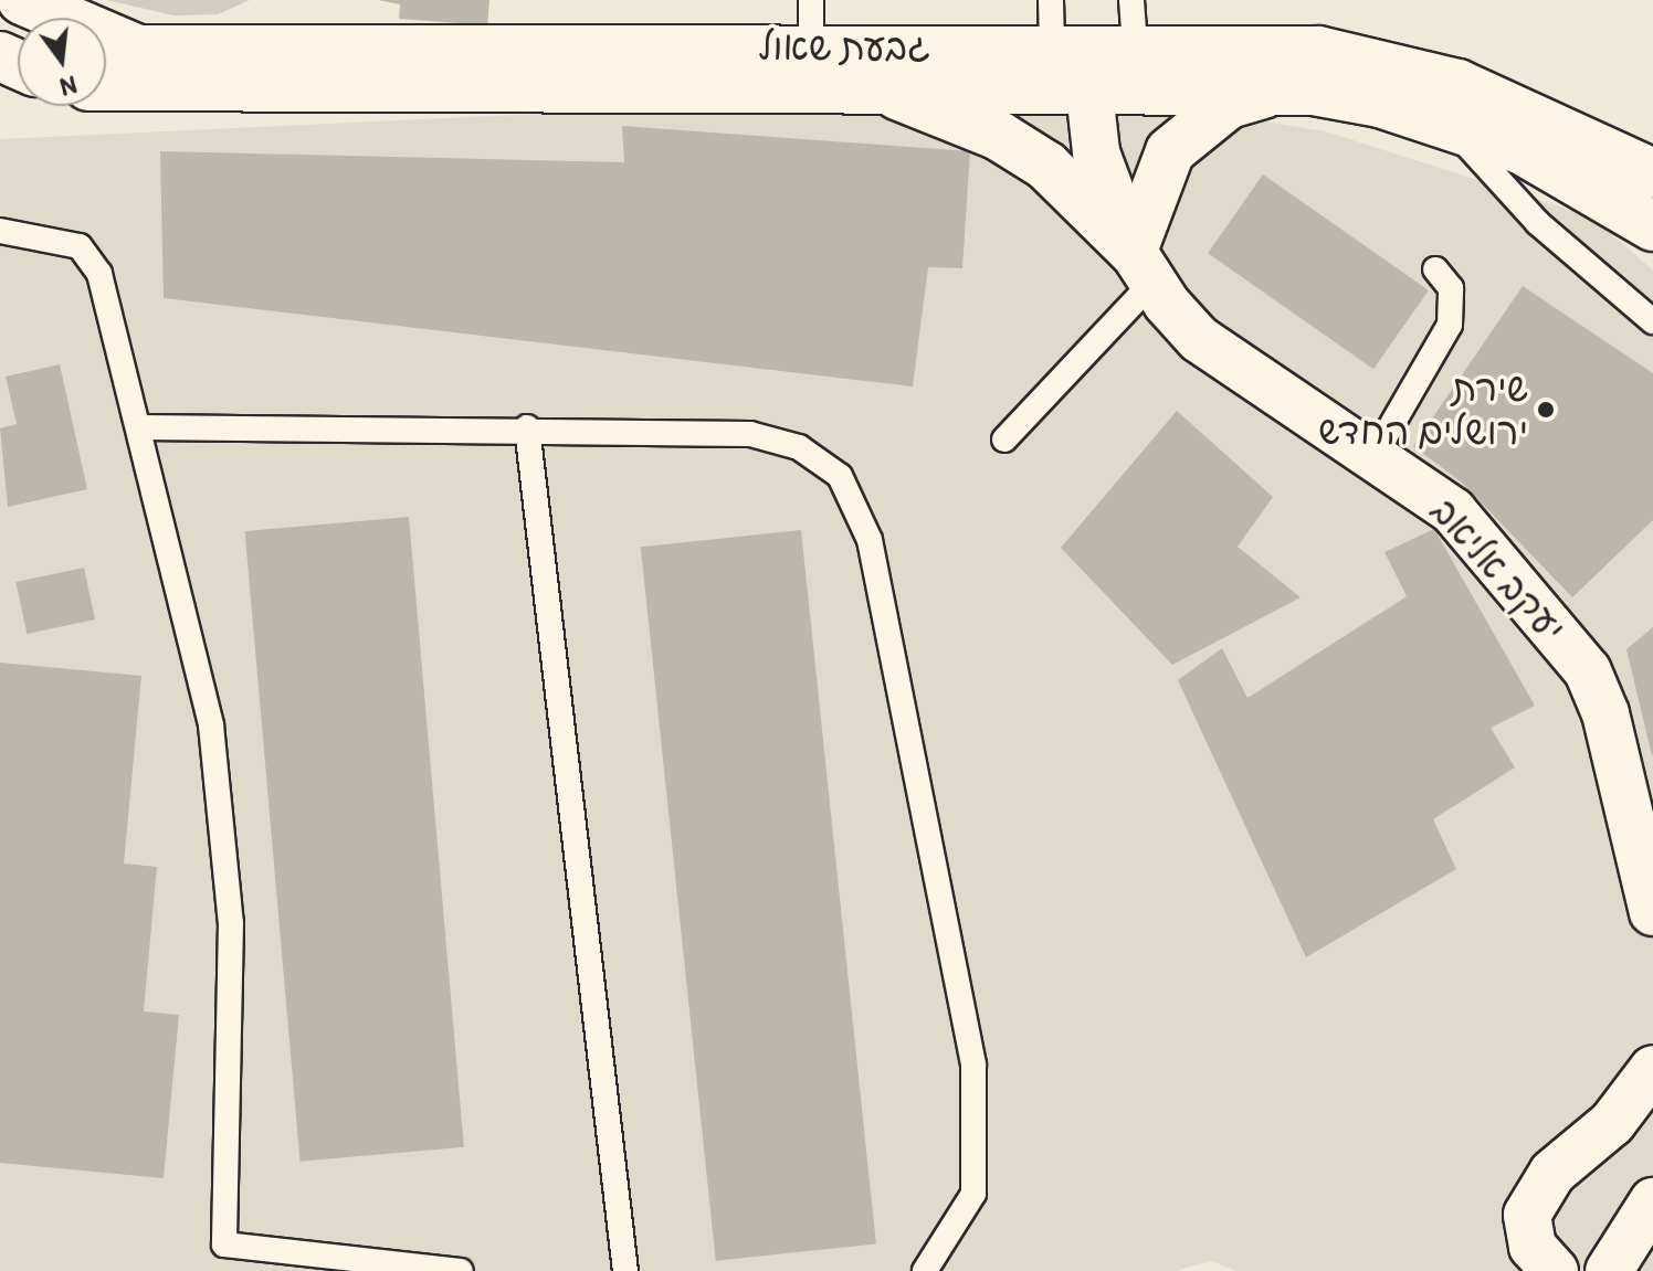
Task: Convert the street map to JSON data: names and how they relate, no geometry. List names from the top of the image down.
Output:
{
  "streets": {
    "street": ["גבעת שאול", "יעקב אליאב"]
  },
  "crossings": [
    ["גבעת שאול", "יעקב אליאב"]
  ],
  "places": ["שירת ירושלים החדש"],
  "north": "bottom"
}
